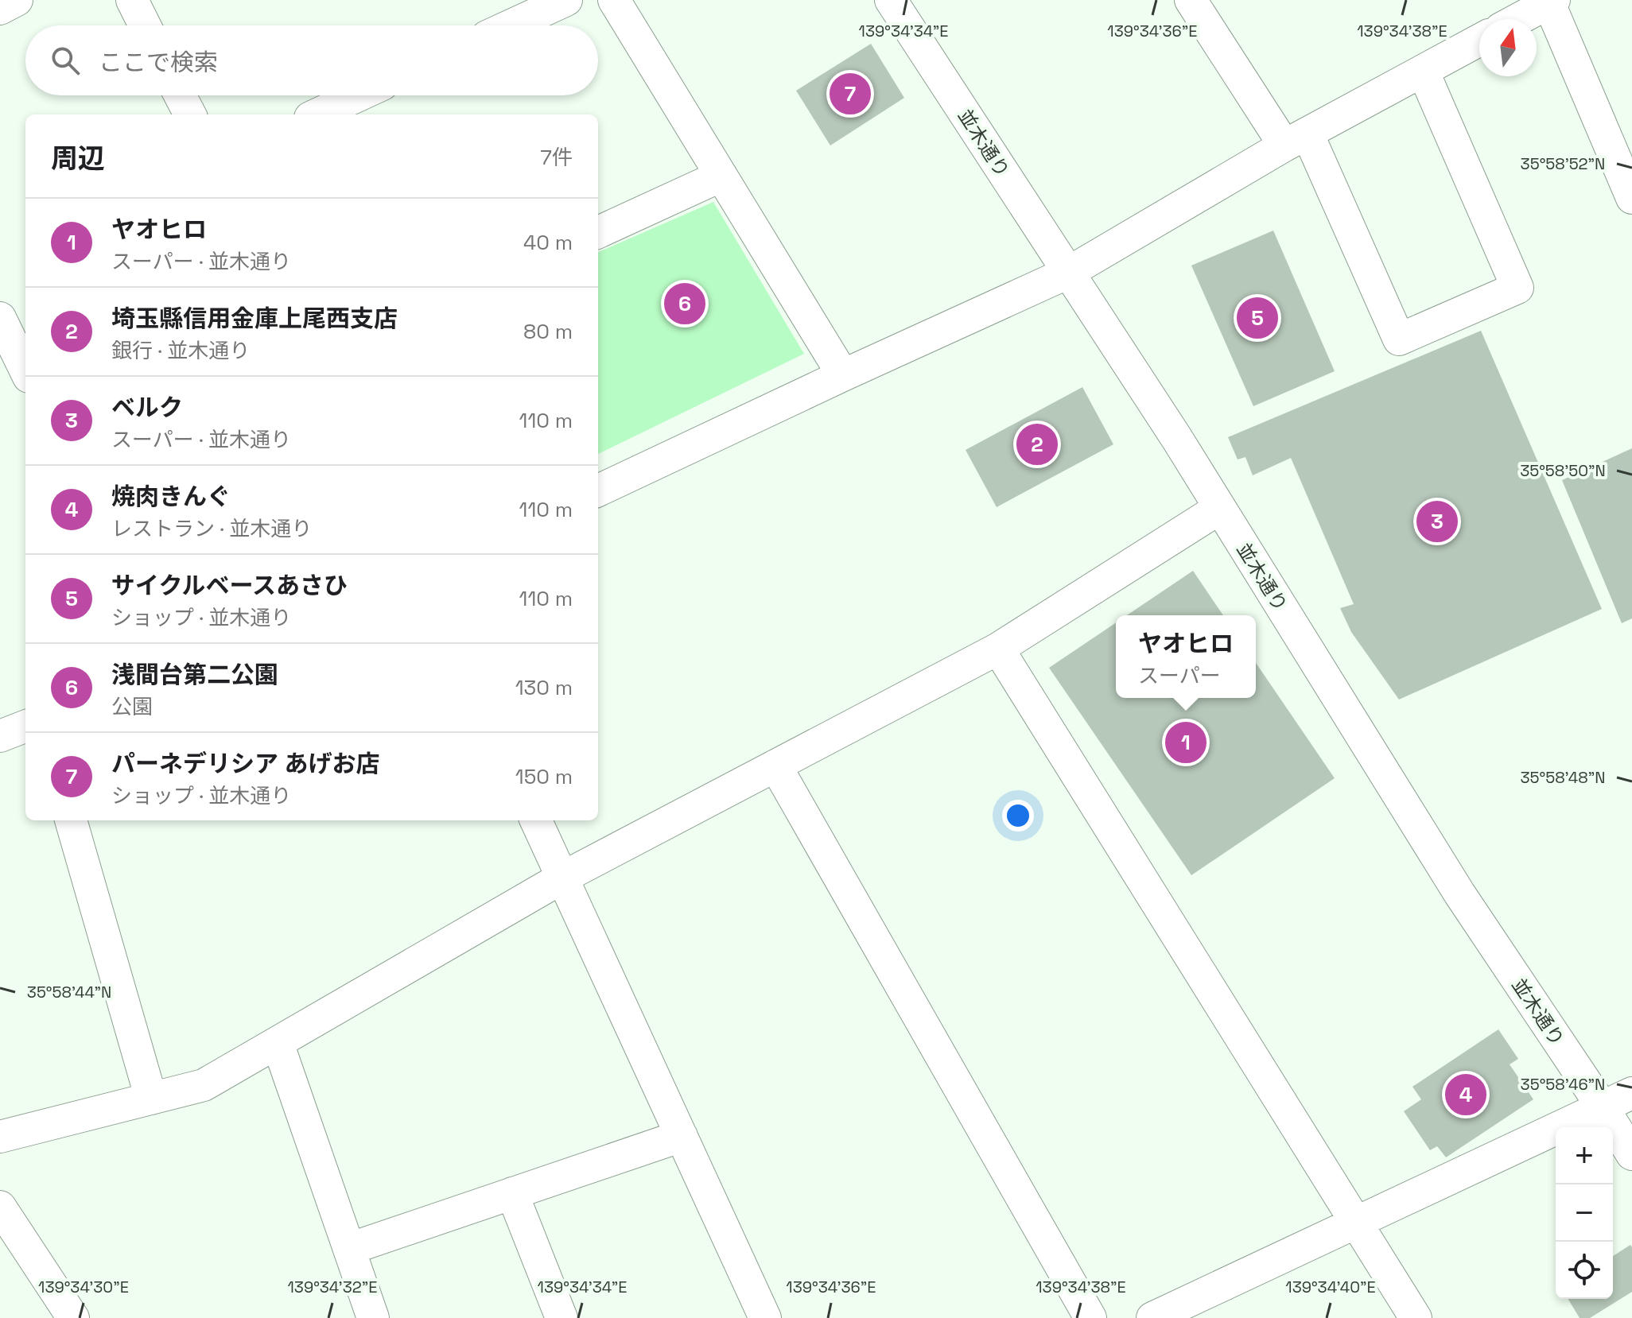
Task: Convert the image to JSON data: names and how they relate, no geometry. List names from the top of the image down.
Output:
{
  "streets": {
    "street": ["並木通り"]
  },
  "north": "top",
  "page": {
    "search": "ここで検索",
    "pins": [
      "7",
      "6",
      "5",
      "2",
      "3",
      "1",
      "4"
    ],
    "heading": ["周辺", "7件"],
    "list": [
      {
        "mark": "1",
        "name": "ヤオヒロ",
        "note": "スーパー · 並木通り",
        "value": "40 m"
      },
      {
        "mark": "2",
        "name": "埼玉縣信用金庫上尾西支店",
        "note": "銀行 · 並木通り",
        "value": "80 m"
      },
      {
        "mark": "3",
        "name": "ベルク",
        "note": "スーパー · 並木通り",
        "value": "110 m"
      },
      {
        "mark": "4",
        "name": "焼肉きんぐ",
        "note": "レストラン · 並木通り",
        "value": "110 m"
      },
      {
        "mark": "5",
        "name": "サイクルベースあさひ",
        "note": "ショップ · 並木通り",
        "value": "110 m"
      },
      {
        "mark": "6",
        "name": "浅間台第二公園",
        "note": "公園",
        "value": "130 m"
      },
      {
        "mark": "7",
        "name": "パーネデリシア あげお店",
        "note": "ショップ · 並木通り",
        "value": "150 m"
      }
    ],
    "popup": ["ヤオヒロ", "スーパー"],
    "map_buttons": ["+", "−"]
  },
  "coordinates": [
    "139°34'34\"E",
    "139°34'36\"E",
    "139°34'38\"E",
    "35°58'52\"N",
    "35°58'50\"N",
    "35°58'48\"N",
    "35°58'44\"N",
    "35°58'46\"N",
    "139°34'30\"E",
    "139°34'32\"E",
    "139°34'40\"E"
  ]
}
